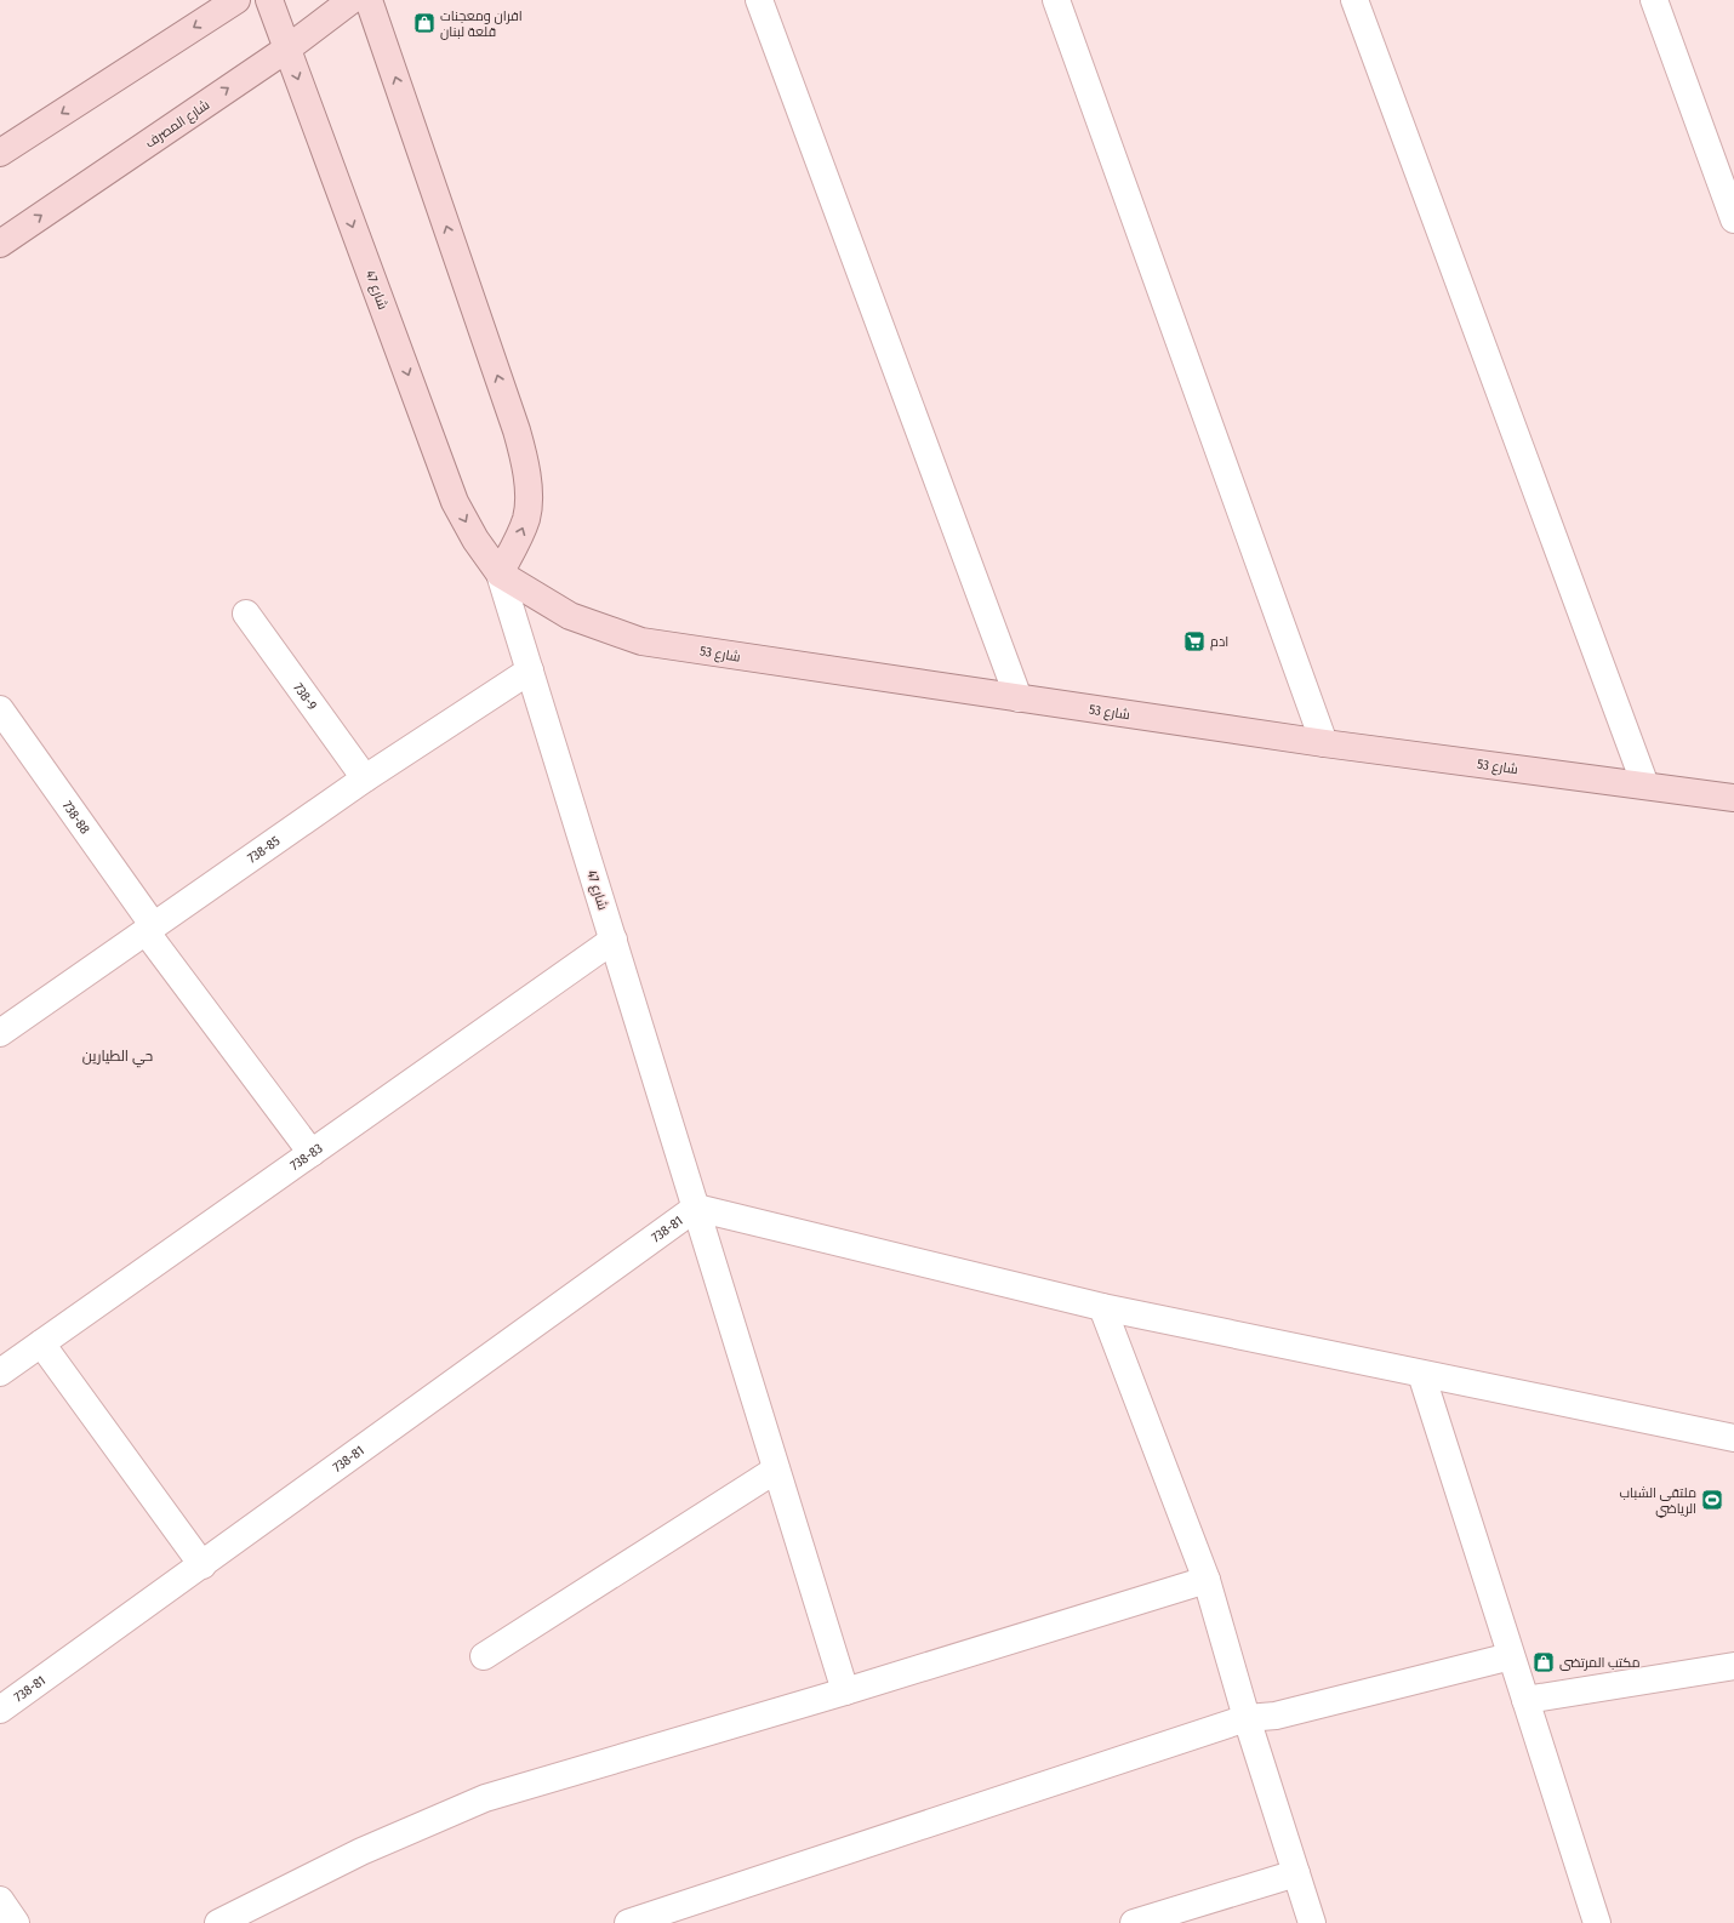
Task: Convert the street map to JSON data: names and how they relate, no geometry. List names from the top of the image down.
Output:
{
  "streets": {
    "main road": ["شارع المصرف", "شارع 47", "شارع 53"],
    "street": [
      "738-9",
      "738-88",
      "738-85",
      "738-83",
      "738-81"
    ]
  },
  "crossings": [
    ["شارع المصرف", "شارع 47"],
    ["شارع 47", "شارع 53"],
    ["شارع 47", "738-85"],
    ["شارع 47", "738-83"],
    ["شارع 47", "738-81"],
    ["738-9", "738-85"],
    ["738-88", "738-85"],
    ["738-88", "738-83"]
  ],
  "districts": ["حي الطيارين"],
  "places": {
    "shop": ["افران ومعجنات قلعة لبنان", "مكتب المرتضى"],
    "supermarket": ["ادم"],
    "sports": ["ملتقى الشباب الرياضي"]
  }
}
